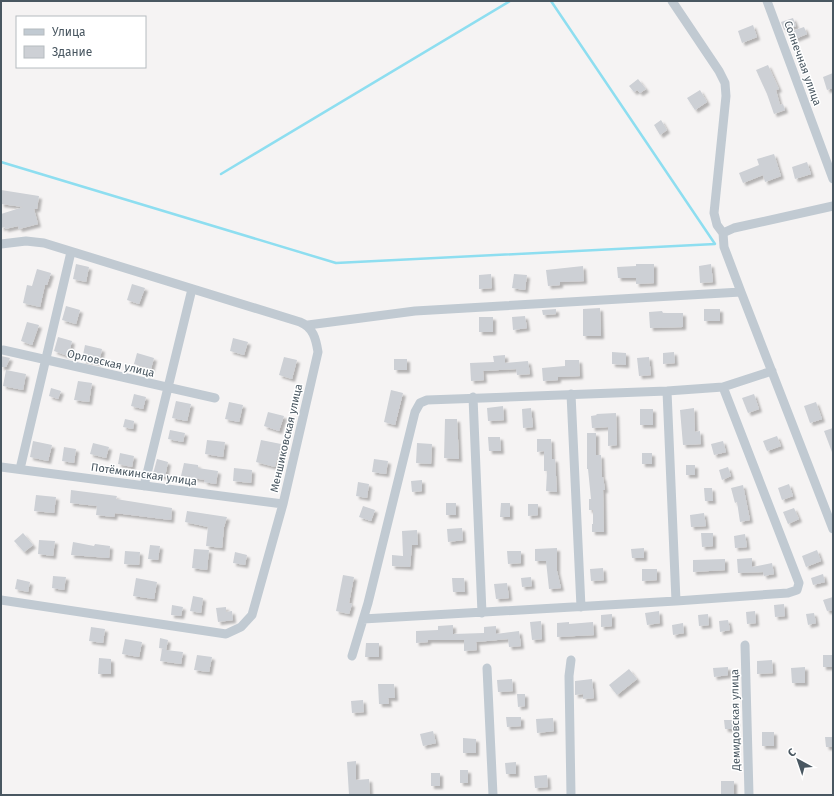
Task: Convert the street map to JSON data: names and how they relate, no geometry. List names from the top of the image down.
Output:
{
  "streets": {
    "street": [
      "Солнечная улица",
      "Орловская улица",
      "Меншиковская улица",
      "Потёмкинская улица",
      "Демидовская улица"
    ]
  },
  "crossings": [
    ["Меншиковская улица", "Потёмкинская улица"]
  ],
  "legend": ["Улица", "Здание"],
  "north": "top left"
}
